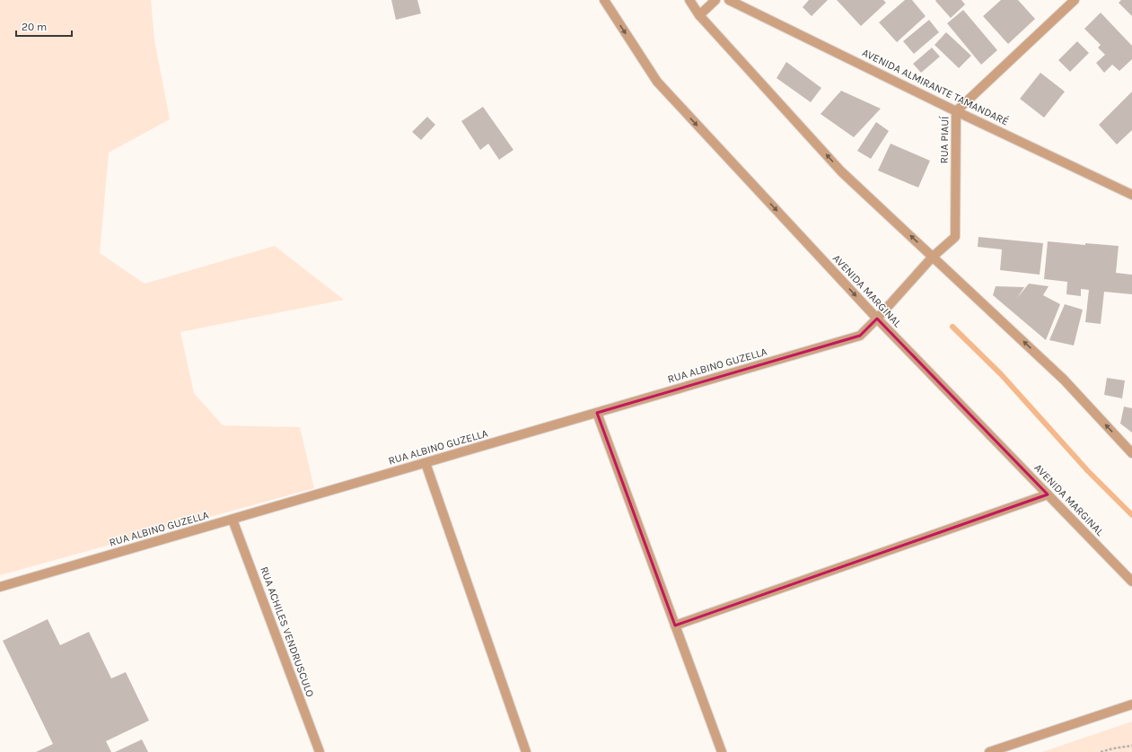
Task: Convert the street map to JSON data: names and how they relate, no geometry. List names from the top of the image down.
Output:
{
  "streets": {
    "street": [
      "AVENIDA ALMIRANTE TAMANDARÉ",
      "RUA PIAUÍ",
      "AVENIDA MARGINAL",
      "RUA ALBINO GUZELLA",
      "RUA ACHILES VENDRUSCULO"
    ]
  },
  "crossings": [
    ["AVENIDA ALMIRANTE TAMANDARÉ", "RUA PIAUÍ"],
    ["RUA PIAUÍ", "AVENIDA MARGINAL"],
    ["RUA PIAUÍ", "RUA ALBINO GUZELLA"],
    ["AVENIDA MARGINAL", "RUA ALBINO GUZELLA"],
    ["RUA ALBINO GUZELLA", "RUA ACHILES VENDRUSCULO"]
  ],
  "scale_bar": "20 m"
}
